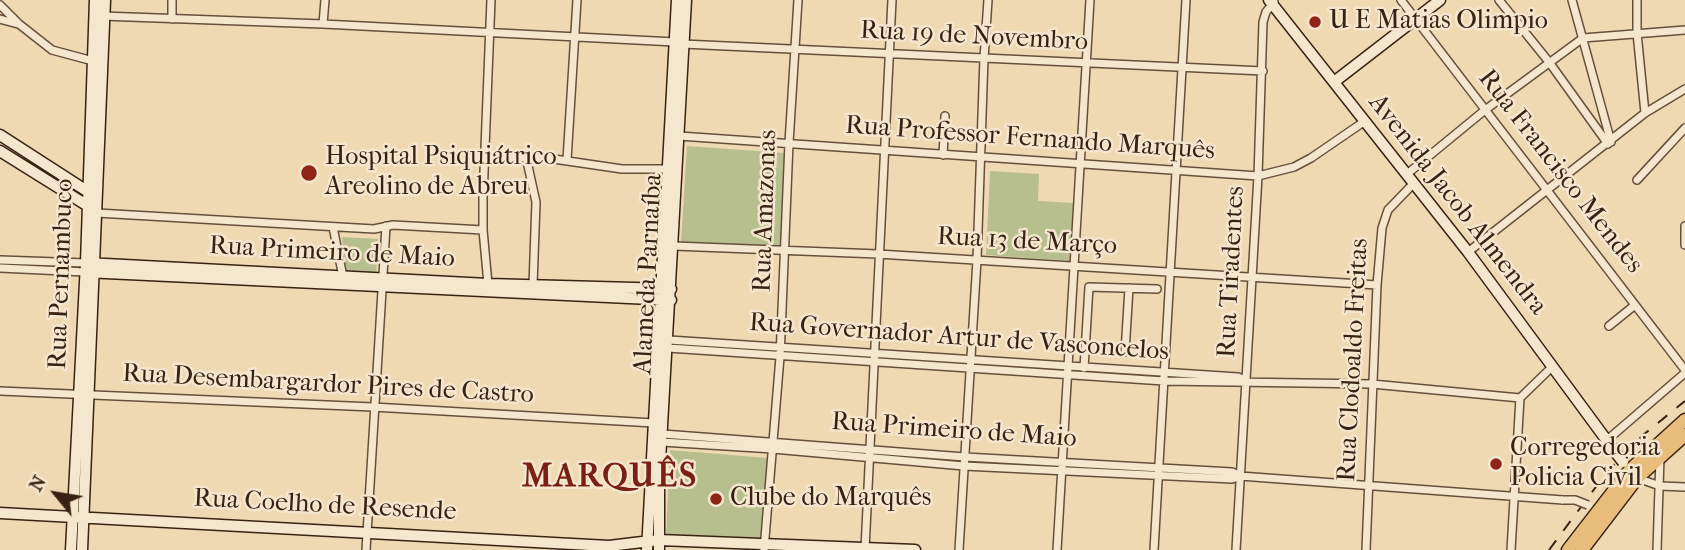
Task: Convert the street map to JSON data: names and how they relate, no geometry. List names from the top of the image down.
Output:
{
  "streets": {
    "main road": [
      "Avenida Jacob Almendra",
      "Rua Primeiro de Maio",
      "Rua Pernambuco",
      "Alameda Parnaíba",
      "Rua Coelho de Resende"
    ],
    "street": [
      "Rua 19 de Novembro",
      "Rua Professor Fernando Marquês",
      "Rua Francisco Mendes",
      "Rua Amazonas",
      "Rua 13 de Março",
      "Rua Tiradentes",
      "Rua Governador Artur de Vasconcelos",
      "Rua Clodoaldo Freitas",
      "Rua Desembargardor Pires de Castro"
    ]
  },
  "crossings": [
    ["Rua 19 de Novembro", "Rua Amazonas"],
    ["Rua 19 de Novembro", "Rua Tiradentes"],
    ["Rua 19 de Novembro", "Rua Pernambuco"],
    ["Rua 19 de Novembro", "Alameda Parnaíba"],
    ["Rua Professor Fernando Marquês", "Avenida Jacob Almendra"],
    ["Rua Professor Fernando Marquês", "Rua Amazonas"],
    ["Rua Professor Fernando Marquês", "Rua Tiradentes"],
    ["Rua Professor Fernando Marquês", "Alameda Parnaíba"],
    ["Rua Francisco Mendes", "Rua Clodoaldo Freitas"],
    ["Avenida Jacob Almendra", "Rua Tiradentes"],
    ["Avenida Jacob Almendra", "Rua Clodoaldo Freitas"],
    ["Rua Amazonas", "Rua 13 de Março"],
    ["Rua Amazonas", "Rua Primeiro de Maio"],
    ["Rua Amazonas", "Rua Governador Artur de Vasconcelos"],
    ["Rua Amazonas", "Rua Coelho de Resende"],
    ["Rua 13 de Março", "Rua Tiradentes"],
    ["Rua 13 de Março", "Alameda Parnaíba"],
    ["Rua 13 de Março", "Rua Clodoaldo Freitas"],
    ["Rua Primeiro de Maio", "Rua Tiradentes"],
    ["Rua Primeiro de Maio", "Rua Pernambuco"],
    ["Rua Primeiro de Maio", "Alameda Parnaíba"],
    ["Rua Primeiro de Maio", "Rua Clodoaldo Freitas"],
    ["Rua Tiradentes", "Rua Governador Artur de Vasconcelos"],
    ["Rua Pernambuco", "Rua Desembargardor Pires de Castro"],
    ["Rua Pernambuco", "Rua Coelho de Resende"],
    ["Alameda Parnaíba", "Rua Governador Artur de Vasconcelos"],
    ["Alameda Parnaíba", "Rua Desembargardor Pires de Castro"],
    ["Alameda Parnaíba", "Rua Coelho de Resende"],
    ["Rua Governador Artur de Vasconcelos", "Rua Clodoaldo Freitas"]
  ],
  "districts": ["MARQUÊS"],
  "places": [
    "U E Matias Olimpio",
    "Hospital Psiquiátrico Areolino de Abreu",
    "Corregedoria Policia Civil",
    "Clube do Marquês"
  ],
  "north": "top left"
}
